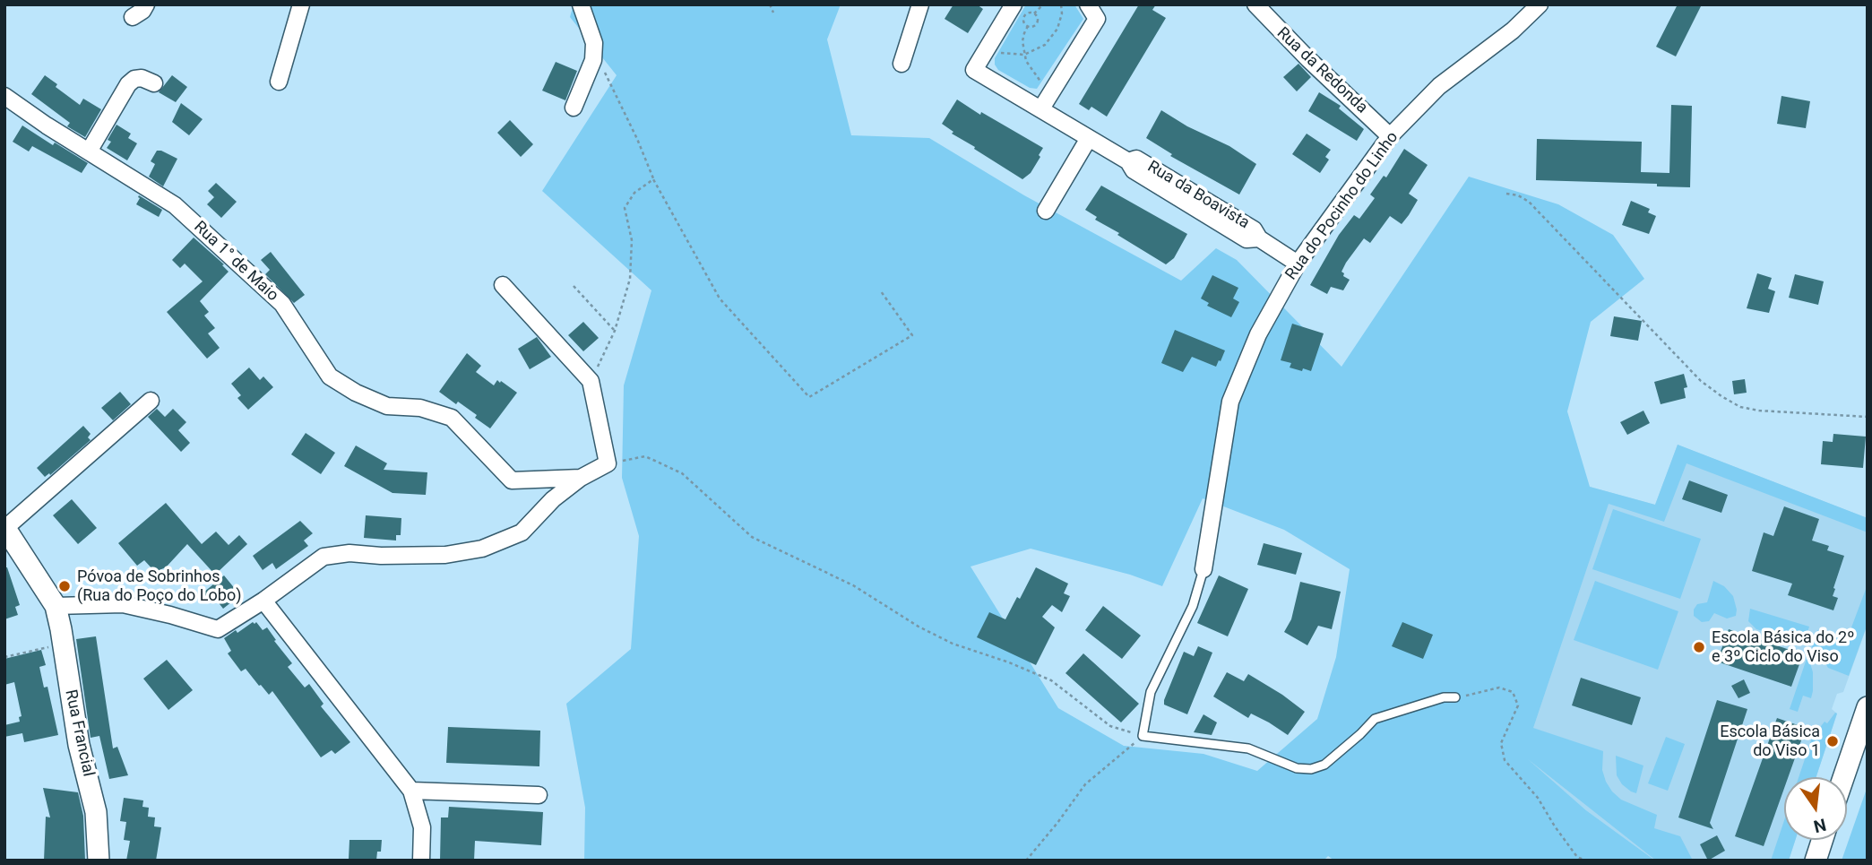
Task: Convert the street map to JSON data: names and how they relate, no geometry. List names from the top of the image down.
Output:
{
  "streets": {
    "street": [
      "Rua da Redonda",
      "Rua da Boavista",
      "Rua do Pocinho do Linho",
      "Rua 1° de Maio",
      "Rua Francial"
    ]
  },
  "crossings": [
    ["Rua da Redonda", "Rua do Pocinho do Linho"],
    ["Rua da Boavista", "Rua do Pocinho do Linho"]
  ],
  "places": ["Póvoa de Sobrinhos (Rua do Poço do Lobo)", "Escola Básica do 2º e 3º Ciclo do Viso", "Escola Básica do Viso 1"],
  "north": "bottom"
}
